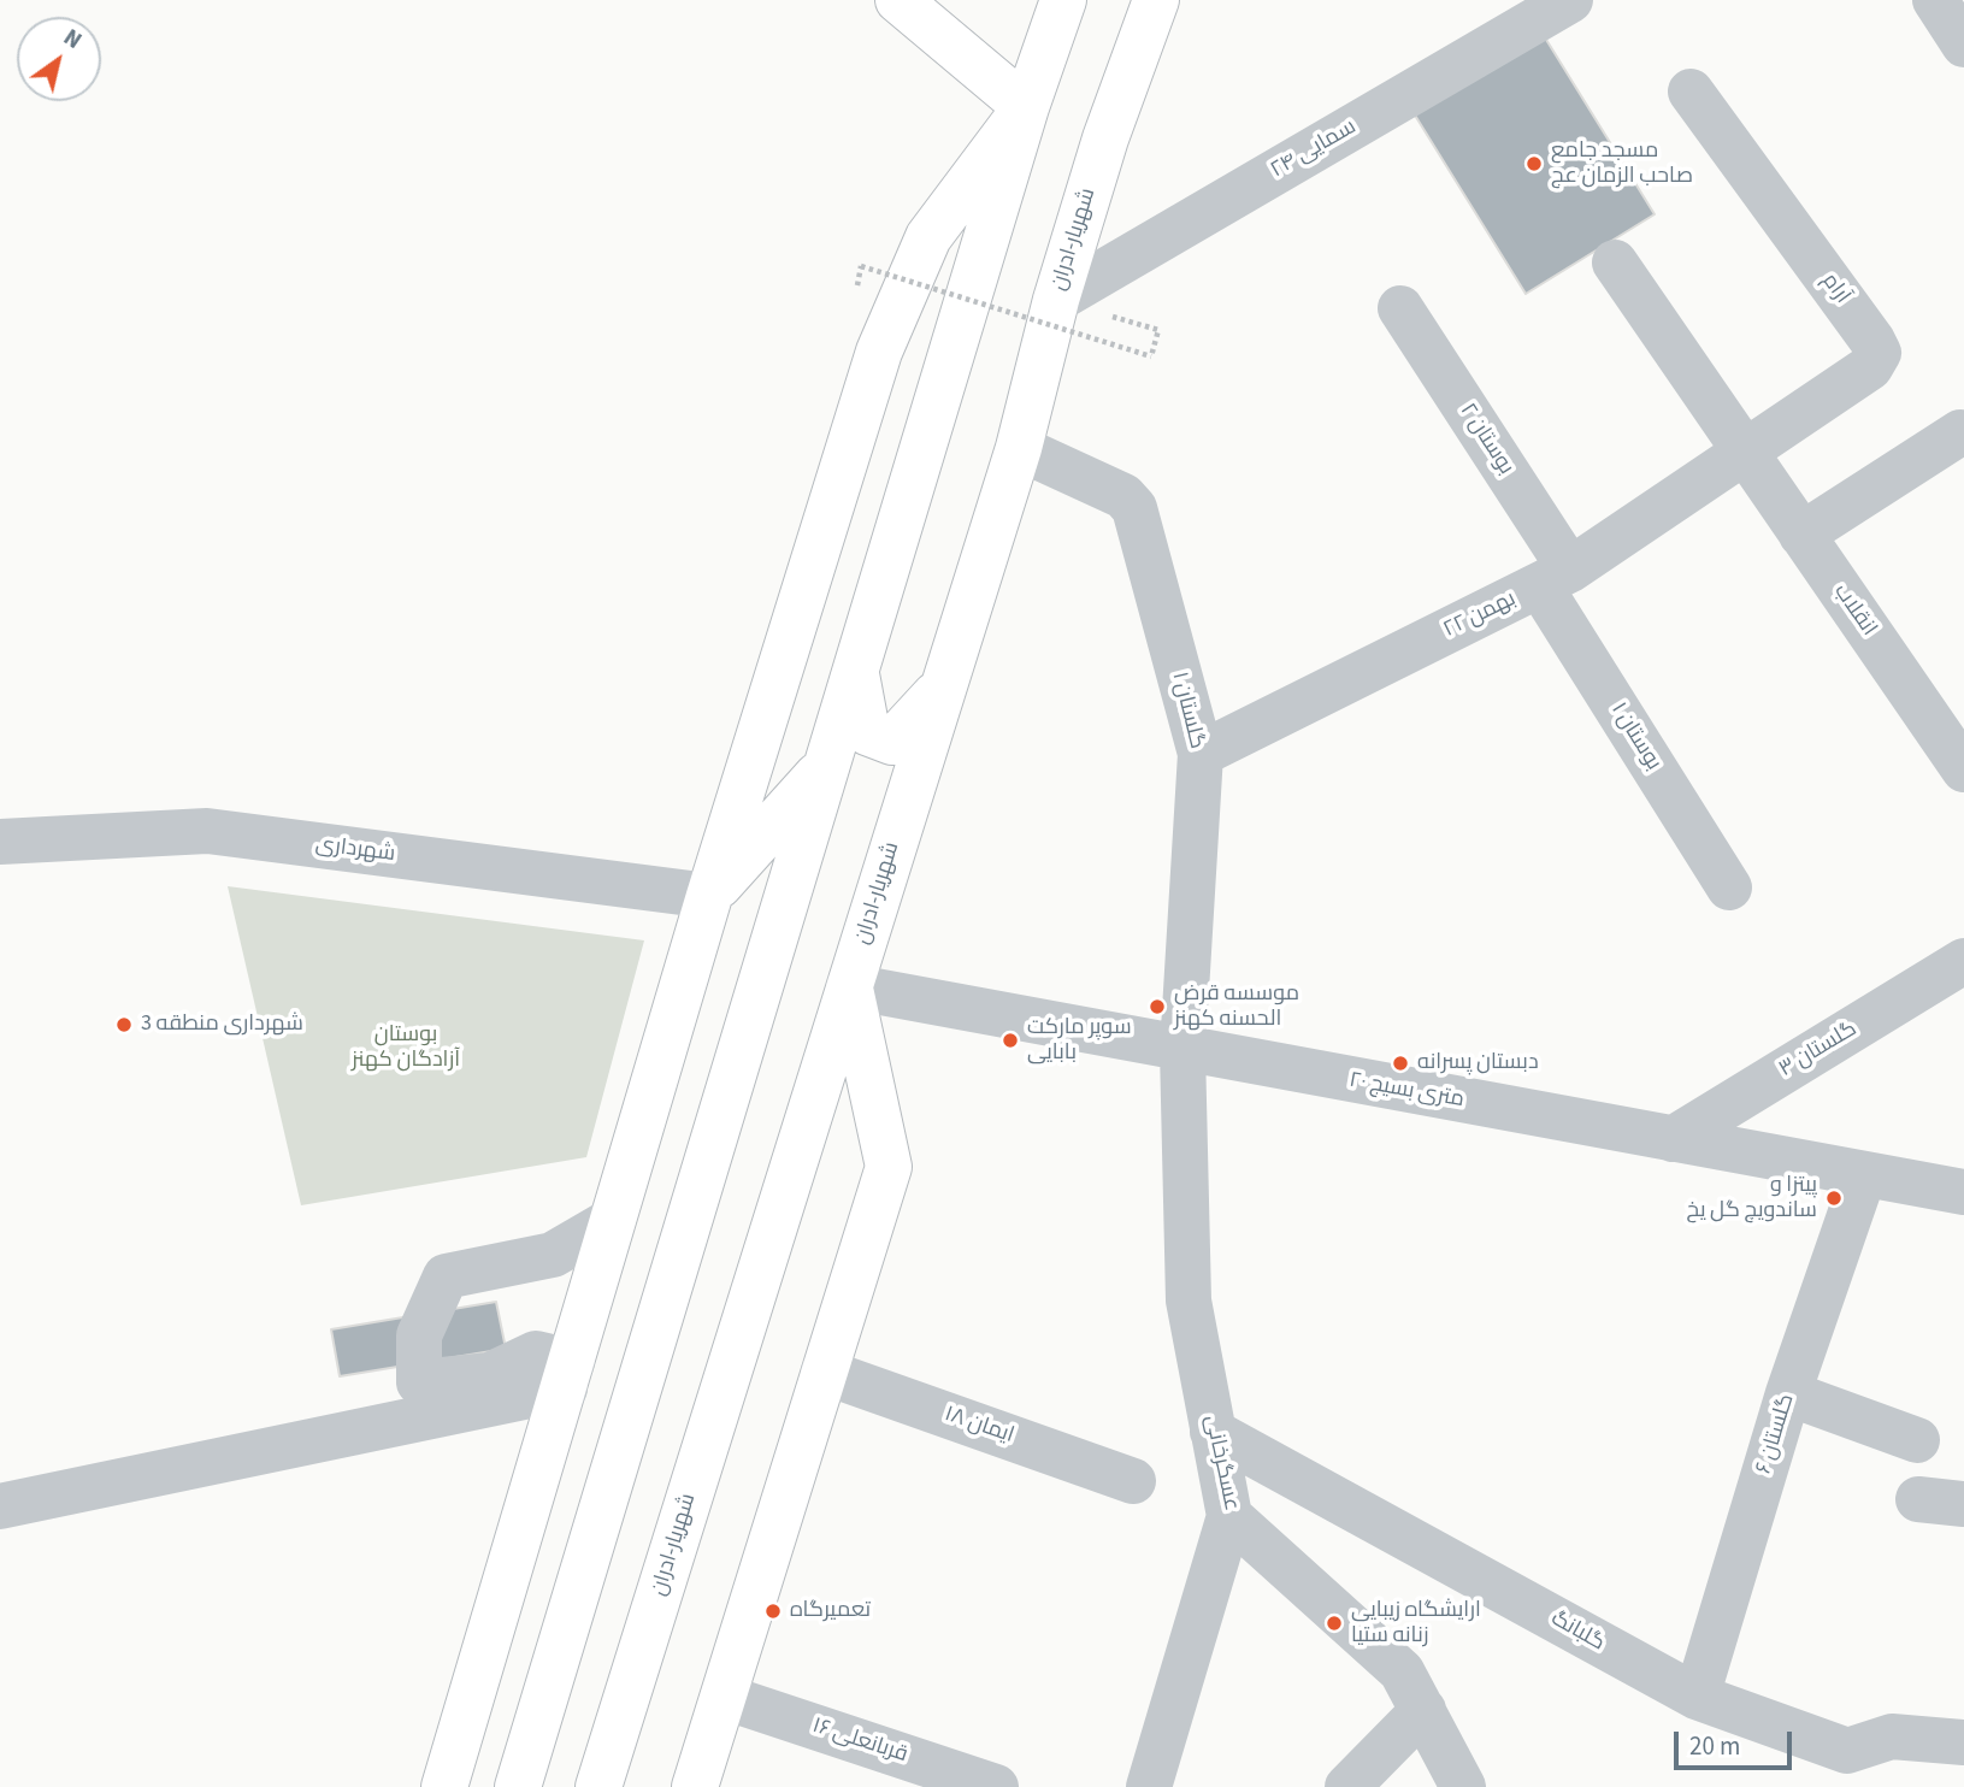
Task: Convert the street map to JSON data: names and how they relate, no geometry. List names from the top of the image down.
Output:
{
  "streets": {
    "main road": ["شهریار-ادران"],
    "street": [
      "سمایی ۲۴",
      "آرام",
      "بوستان ۲",
      "انقلاب",
      "۲۲ بهمن",
      "گلستان ۱",
      "بوستان ۱",
      "شهرداری",
      "گلستان ۳",
      "۲۰ متری بسیج",
      "ایمان ۱۸",
      "گلستان ۶",
      "عسگرخانی",
      "گلبانگ",
      "قربانعلی ۱۶"
    ]
  },
  "crossings": [
    ["سمایی ۲۴", "شهریار-ادران"],
    ["شهریار-ادران", "گلستان ۱"],
    ["شهریار-ادران", "۲۰ متری بسیج"],
    ["آرام", "انقلاب"],
    ["آرام", "۲۲ بهمن"],
    ["بوستان ۲", "۲۲ بهمن"],
    ["بوستان ۲", "بوستان ۱"],
    ["انقلاب", "۲۲ بهمن"],
    ["۲۲ بهمن", "گلستان ۱"],
    ["۲۲ بهمن", "بوستان ۱"],
    ["گلستان ۱", "۲۰ متری بسیج"],
    ["گلستان ۱", "عسگرخانی"],
    ["گلستان ۳", "۲۰ متری بسیج"],
    ["۲۰ متری بسیج", "گلستان ۶"],
    ["۲۰ متری بسیج", "عسگرخانی"],
    ["گلستان ۶", "گلبانگ"],
    ["عسگرخانی", "گلبانگ"]
  ],
  "parks": ["بوستان آزادگان کهنز"],
  "places": [
    "مسجد جامع صاحب الزمان عج",
    "موسسه قرض الحسنه کهنز",
    "شهرداری منطقه 3",
    "سوپر مارکت بابایی",
    "دبستان پسرانه",
    "پیتزا و ساندویچ گل یخ",
    "تعمیرگاه",
    "ارایشگاه زیبایی زنانه ستیا"
  ],
  "scale_bar": "20 m",
  "north": "top right"
}
